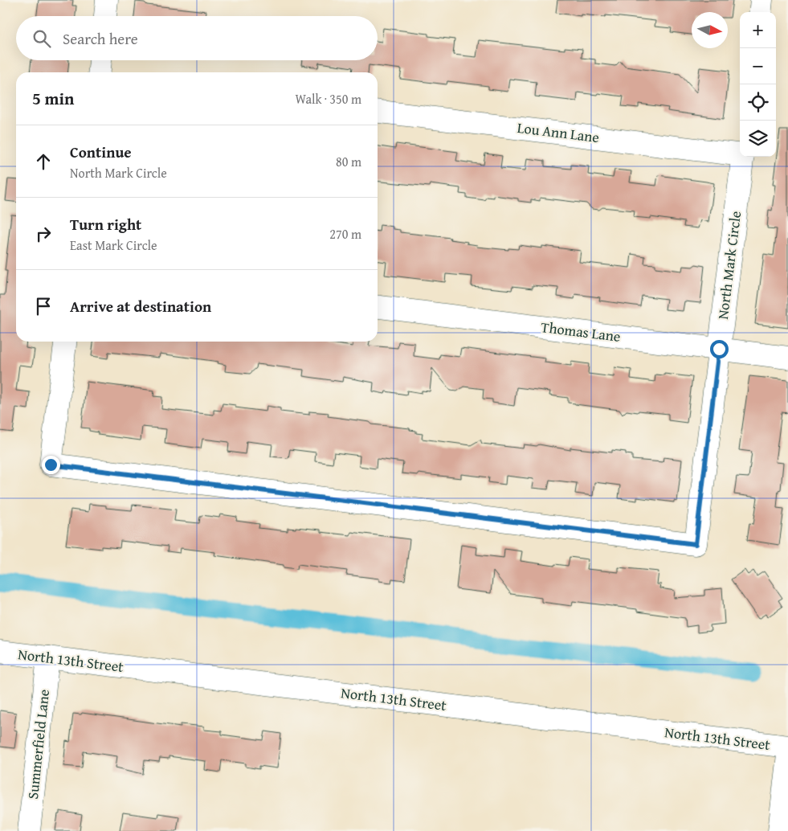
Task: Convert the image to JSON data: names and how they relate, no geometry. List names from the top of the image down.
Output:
{
  "streets": {
    "street": [
      "Lou Ann Lane",
      "North Mark Circle",
      "Thomas Lane",
      "North 13th Street",
      "Summerfield Lane"
    ]
  },
  "crossings": [
    ["North Mark Circle", "Thomas Lane"],
    ["North 13th Street", "Summerfield Lane"]
  ],
  "north": "right",
  "page": {
    "map_buttons": ["+", "−"],
    "search": "Search here",
    "heading": ["5 min", "Walk · 350 m"],
    "list": [
      ["Continue", "North Mark Circle", "80 m"],
      ["Turn right", "East Mark Circle", "270 m"],
      "Arrive at destination"
    ]
  }
}
